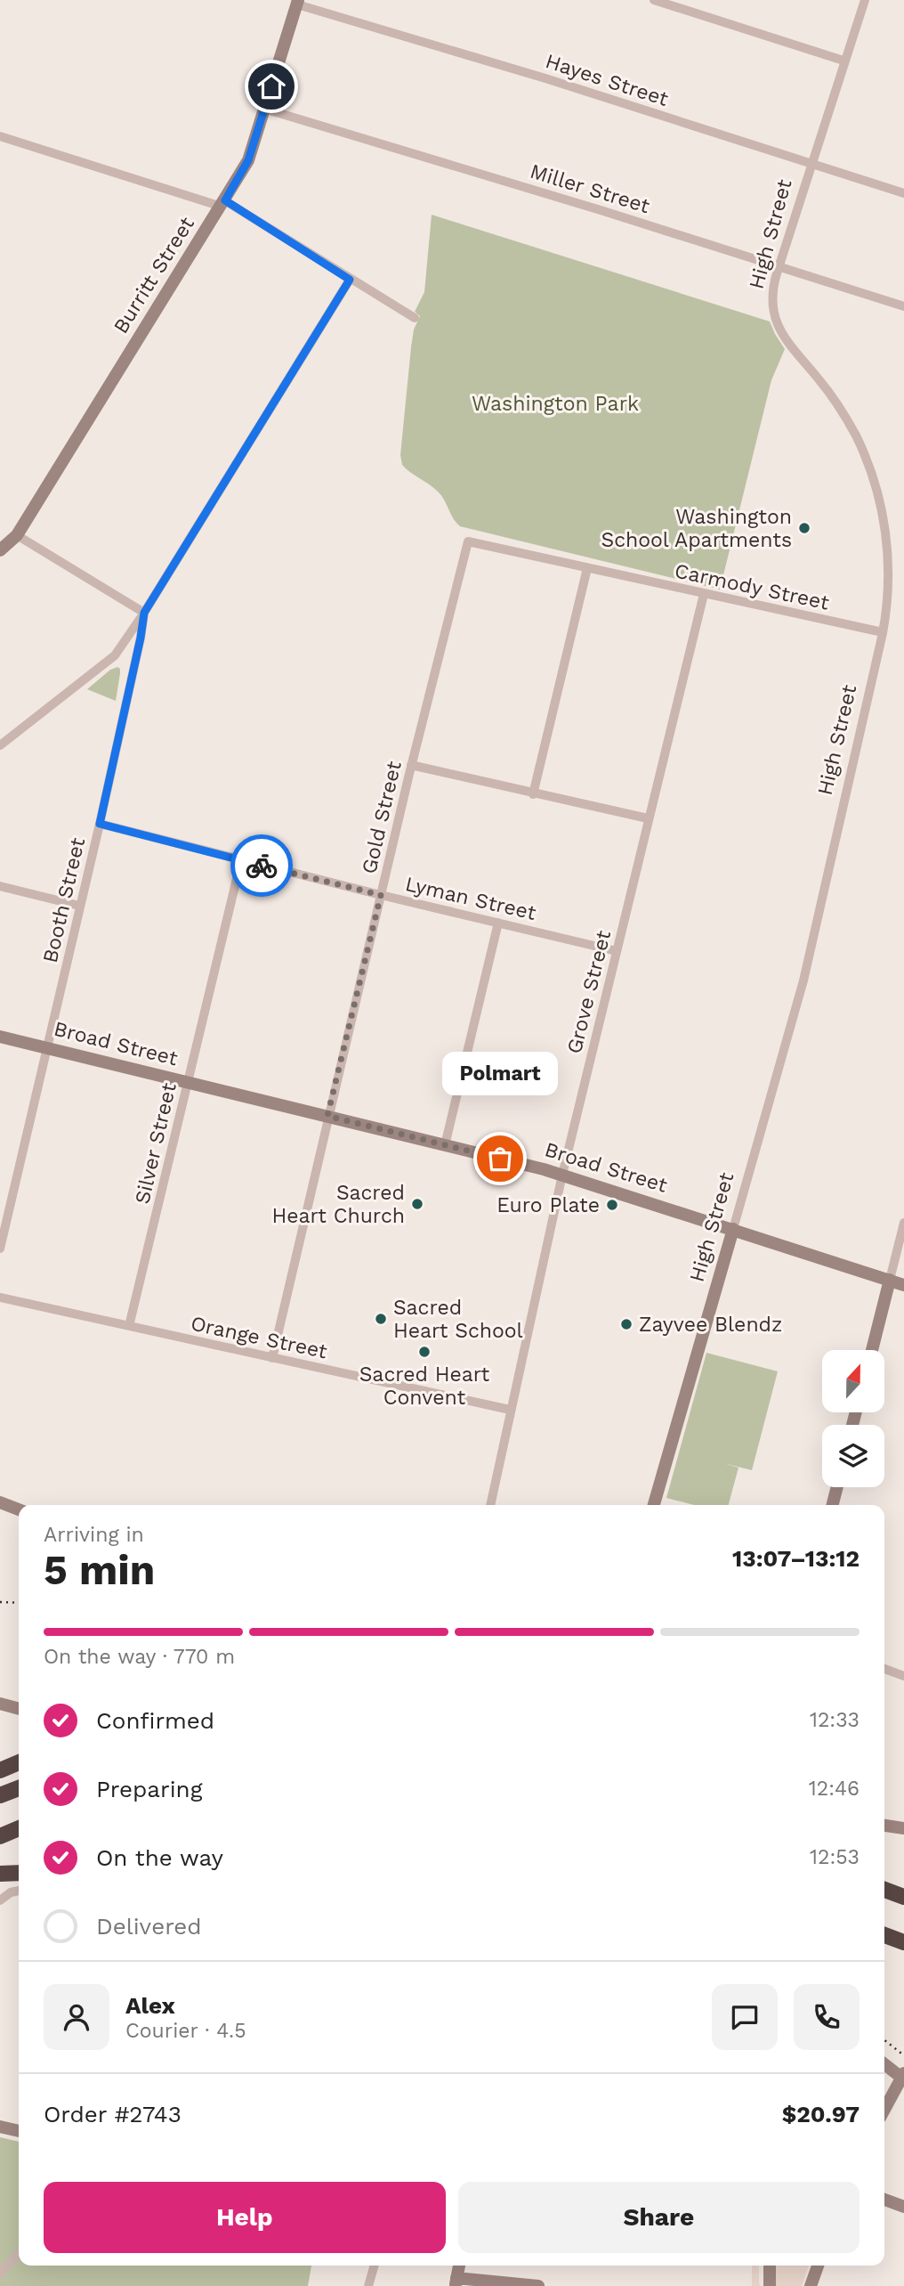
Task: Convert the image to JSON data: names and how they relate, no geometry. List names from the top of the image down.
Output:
{
  "streets": {
    "street": [
      "Hayes Street",
      "Miller Street",
      "High Street",
      "Burritt Street",
      "Carmody Street",
      "Gold Street",
      "Lyman Street",
      "Booth Street",
      "Grove Street",
      "Broad Street",
      "Silver Street",
      "Orange Street"
    ]
  },
  "crossings": [
    ["Hayes Street", "High Street"],
    ["Hayes Street", "Burritt Street"],
    ["Miller Street", "High Street"],
    ["Miller Street", "Burritt Street"],
    ["High Street", "Carmody Street"],
    ["High Street", "Broad Street"],
    ["Carmody Street", "Gold Street"],
    ["Carmody Street", "Grove Street"],
    ["Gold Street", "Lyman Street"],
    ["Gold Street", "Broad Street"],
    ["Gold Street", "Orange Street"],
    ["Lyman Street", "Booth Street"],
    ["Lyman Street", "Grove Street"],
    ["Lyman Street", "Silver Street"],
    ["Booth Street", "Broad Street"],
    ["Grove Street", "Broad Street"],
    ["Grove Street", "Orange Street"],
    ["Broad Street", "Silver Street"],
    ["Silver Street", "Orange Street"]
  ],
  "parks": ["Washington Park"],
  "places": [
    "Washington School Apartments",
    "Polmart",
    "Sacred Heart Church",
    "Euro Plate",
    "Sacred Heart School",
    "Zayvee Blendz",
    "Sacred Heart Convent"
  ],
  "north": "top",
  "page": {
    "bubble": "Polmart",
    "heading": ["5 min", "Arriving in", "13:07–13:12"],
    "panel": [
      "Alex",
      "Courier · 4.5",
      "Order #2743",
      "$20.97"
    ],
    "bar": "On the way · 770 m",
    "list": [
      ["Confirmed", "12:33"],
      ["Preparing", "12:46"],
      ["On the way", "12:53"],
      "Delivered"
    ],
    "buttons": ["Help", "Share"]
  }
}
